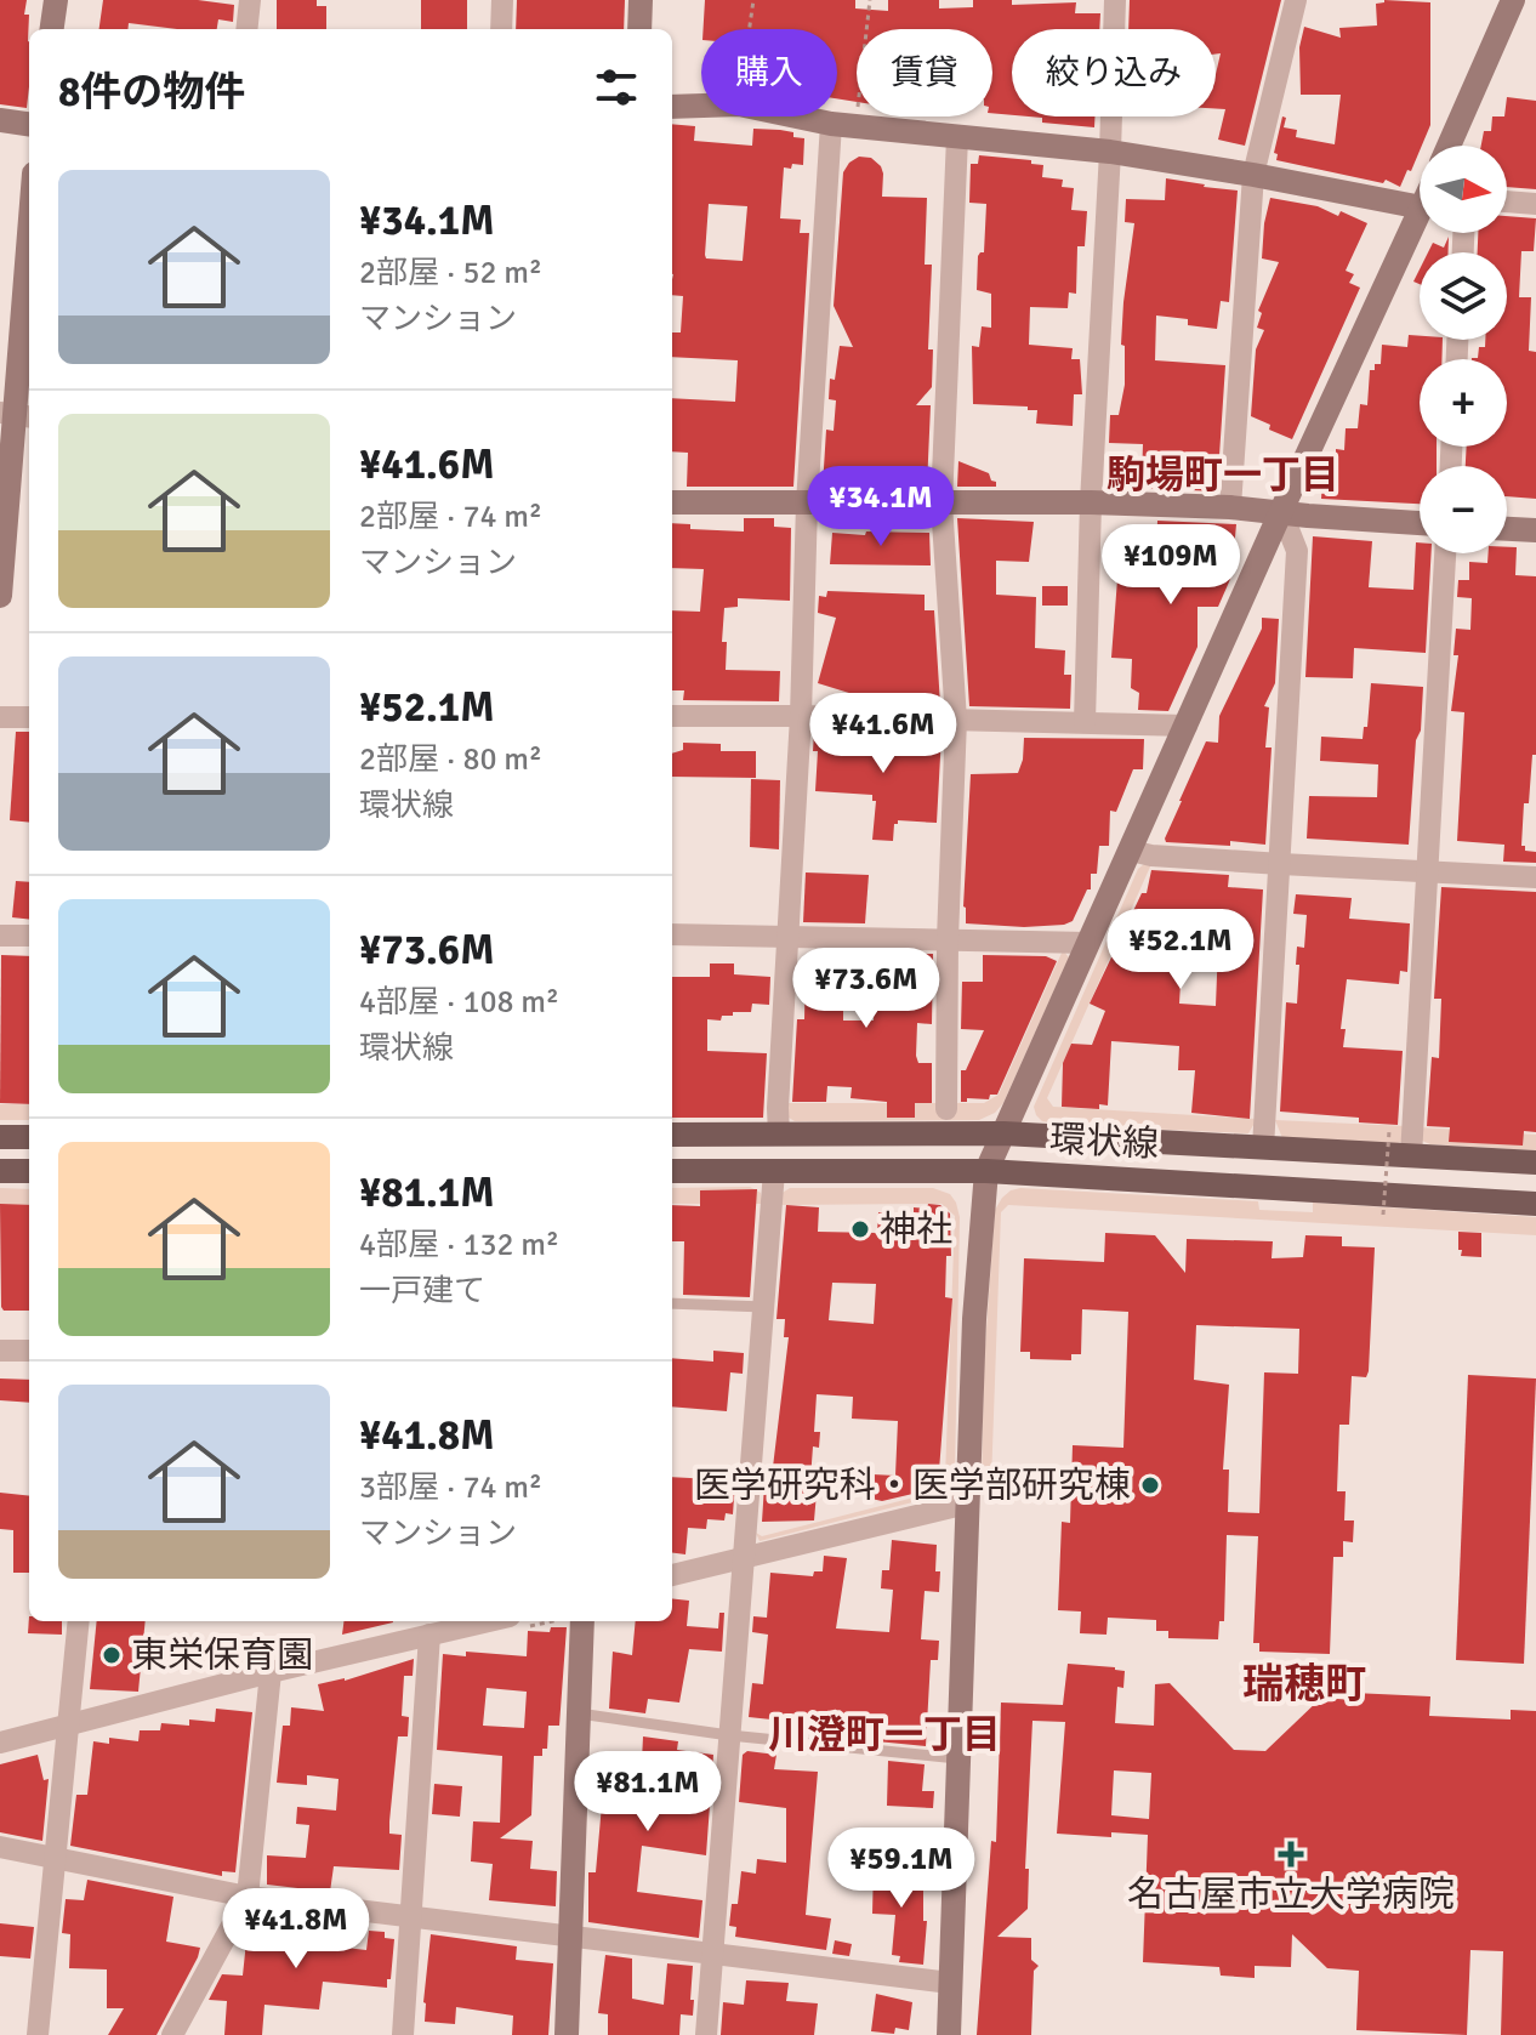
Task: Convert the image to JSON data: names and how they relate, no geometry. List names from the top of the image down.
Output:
{
  "streets": {
    "main road": ["環状線"]
  },
  "districts": ["駒場町一丁目", "瑞穂町", "川澄町一丁目"],
  "places": {
    "other": ["神社", "医学研究科・医学部研究棟", "東栄保育園"],
    "health": ["名古屋市立大学病院"]
  },
  "north": "right",
  "page": {
    "chip": ["購入", "賃貸", "絞り込み"],
    "heading": "8件の物件",
    "map_buttons": ["+", "−"],
    "list": [
      {
        "name": "¥34.1M",
        "note": "2部屋 · 52 m² · マンション"
      },
      {
        "name": "¥41.6M",
        "note": "2部屋 · 74 m² · マンション"
      },
      {
        "name": "¥52.1M",
        "note": "2部屋 · 80 m² · 環状線"
      },
      {
        "name": "¥73.6M",
        "note": "4部屋 · 108 m² · 環状線"
      },
      {
        "name": "¥81.1M",
        "note": "4部屋 · 132 m² · 一戸建て"
      },
      {
        "name": "¥41.8M",
        "note": "3部屋 · 74 m² · マンション"
      }
    ],
    "price": [
      "¥34.1M",
      "¥109M",
      "¥41.6M",
      "¥52.1M",
      "¥73.6M",
      "¥81.1M",
      "¥59.1M",
      "¥41.8M"
    ]
  }
}
